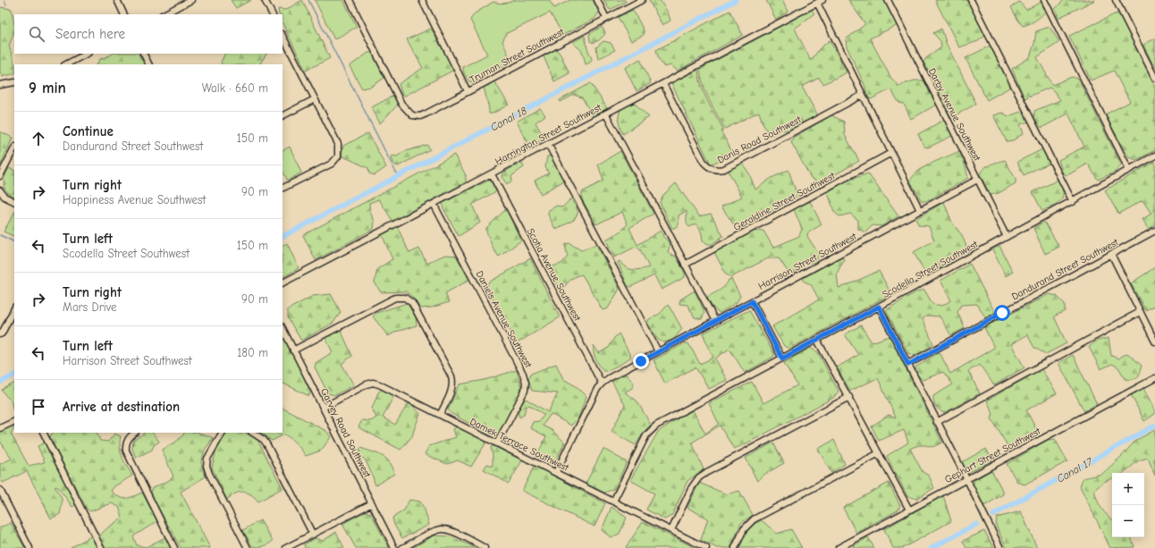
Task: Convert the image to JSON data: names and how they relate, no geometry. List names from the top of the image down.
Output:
{
  "streets": {
    "street": [
      "Truman Street Southwest",
      "Darby Avenue Southwest",
      "Harrington Street Southwest",
      "Danis Road Southwest",
      "Geraldine Street Southwest",
      "Harrison Street Southwest",
      "Scodella Street Southwest",
      "Dandurand Street Southwest",
      "Scotia Avenue Southwest",
      "Daniels Avenue Southwest",
      "Garvey Road Southwest",
      "Damek Terrace Southwest",
      "Gephart Street Southwest"
    ]
  },
  "crossings": [
    ["Darby Avenue Southwest", "Harrison Street Southwest"],
    ["Darby Avenue Southwest", "Scodella Street Southwest"],
    ["Harrington Street Southwest", "Danis Road Southwest"],
    ["Harrington Street Southwest", "Scotia Avenue Southwest"],
    ["Harrington Street Southwest", "Daniels Avenue Southwest"],
    ["Harrison Street Southwest", "Scotia Avenue Southwest"],
    ["Harrison Street Southwest", "Damek Terrace Southwest"],
    ["Scodella Street Southwest", "Damek Terrace Southwest"],
    ["Daniels Avenue Southwest", "Damek Terrace Southwest"],
    ["Garvey Road Southwest", "Damek Terrace Southwest"]
  ],
  "water": ["Canal 18", "Canal 17"],
  "page": {
    "search": "Search here",
    "heading": ["9 min", "Walk · 660 m"],
    "list": [
      ["Continue", "Dandurand Street Southwest", "150 m"],
      ["Turn right", "Happiness Avenue Southwest", "90 m"],
      ["Turn left", "Scodella Street Southwest", "150 m"],
      ["Turn right", "Mars Drive", "90 m"],
      ["Turn left", "Harrison Street Southwest", "180 m"],
      "Arrive at destination"
    ],
    "map_buttons": ["+", "−"]
  }
}
